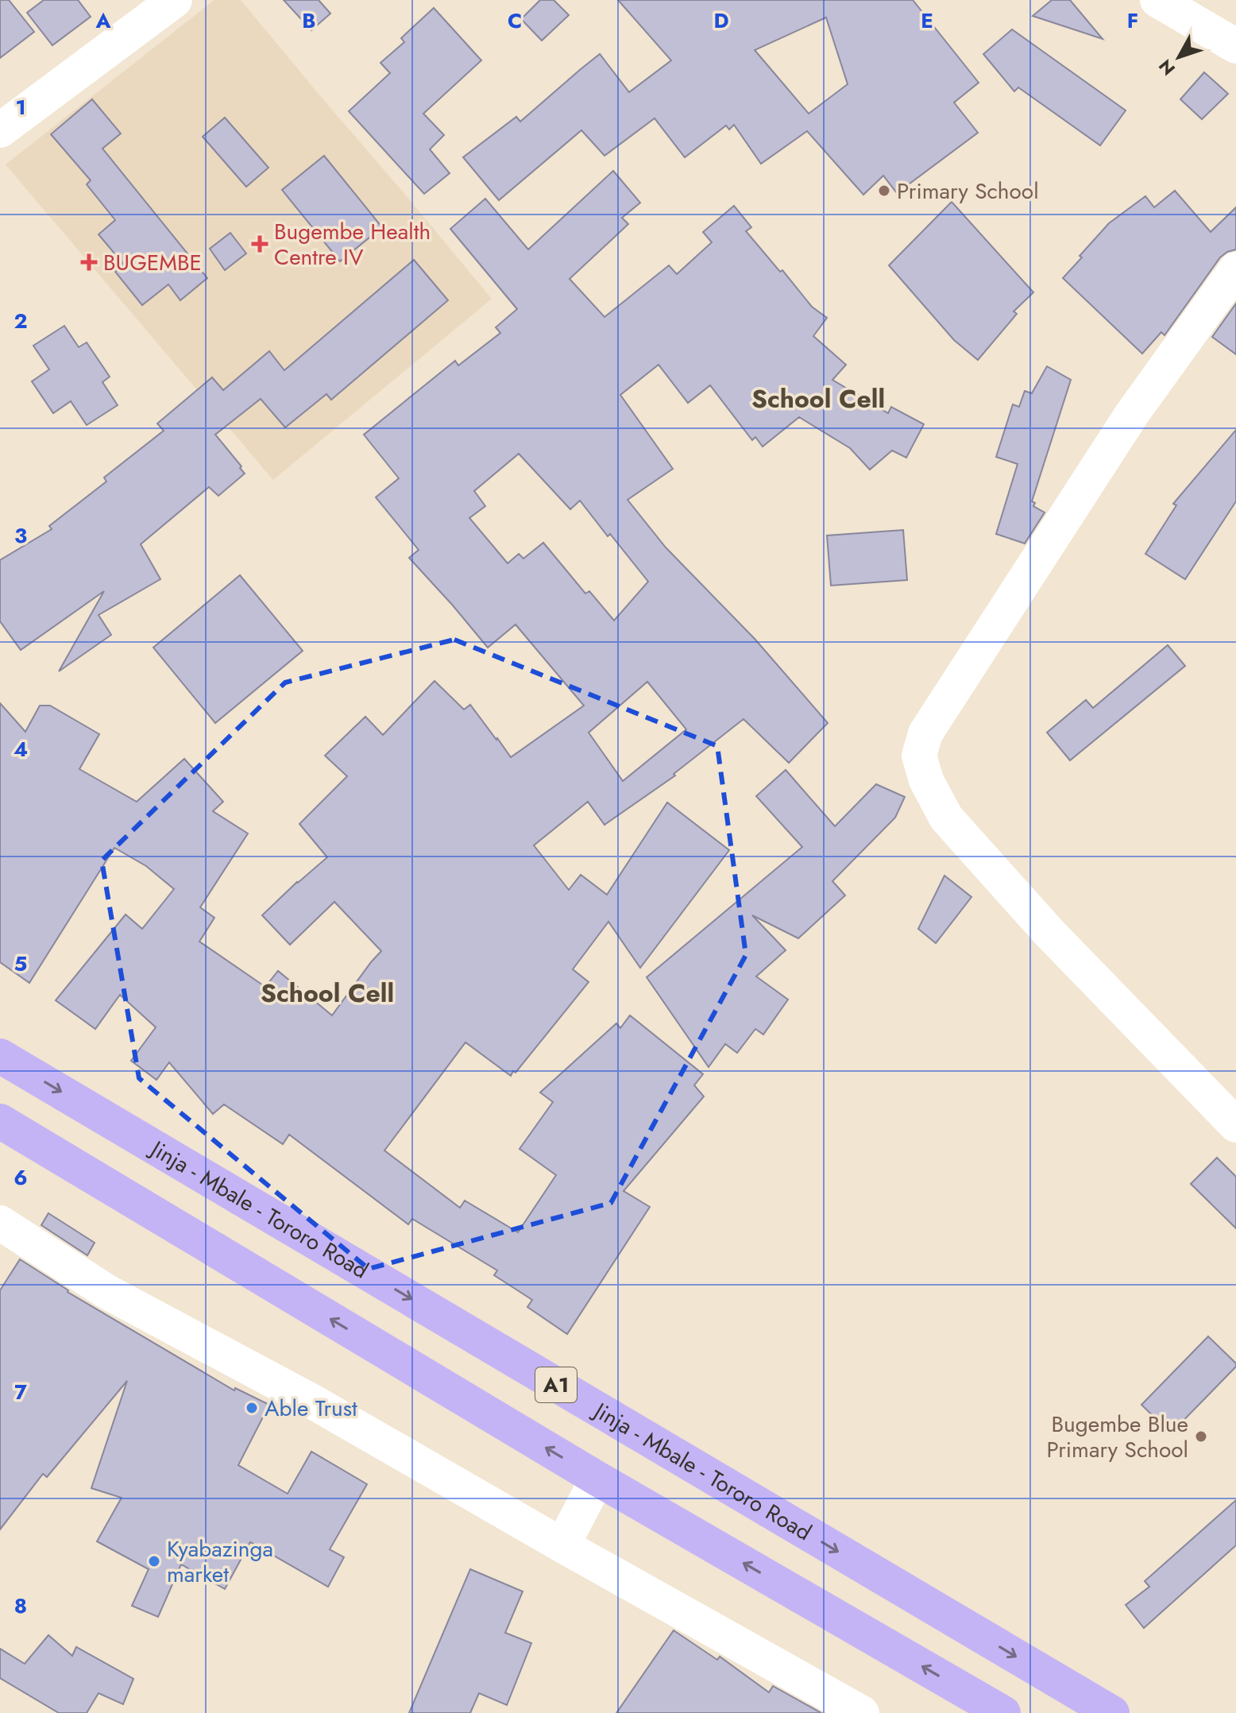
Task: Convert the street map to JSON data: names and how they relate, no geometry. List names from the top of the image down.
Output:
{
  "streets": {
    "highway": ["Jinja - Mbale - Tororo Road", "A1"]
  },
  "districts": ["School Cell", "School Cell"],
  "places": {
    "other": [
      "Primary School",
      "Able Trust",
      "Bugembe Blue Primary School",
      "Kyabazinga market"
    ],
    "health": ["Bugembe Health Centre IV", "BUGEMBE"]
  },
  "north": "bottom left",
  "grid": {
    "columns": [
      "A",
      "B",
      "C",
      "D",
      "E",
      "F"
    ],
    "rows": [
      "1",
      "2",
      "3",
      "4",
      "5",
      "6",
      "7",
      "8"
    ]
  }
}
